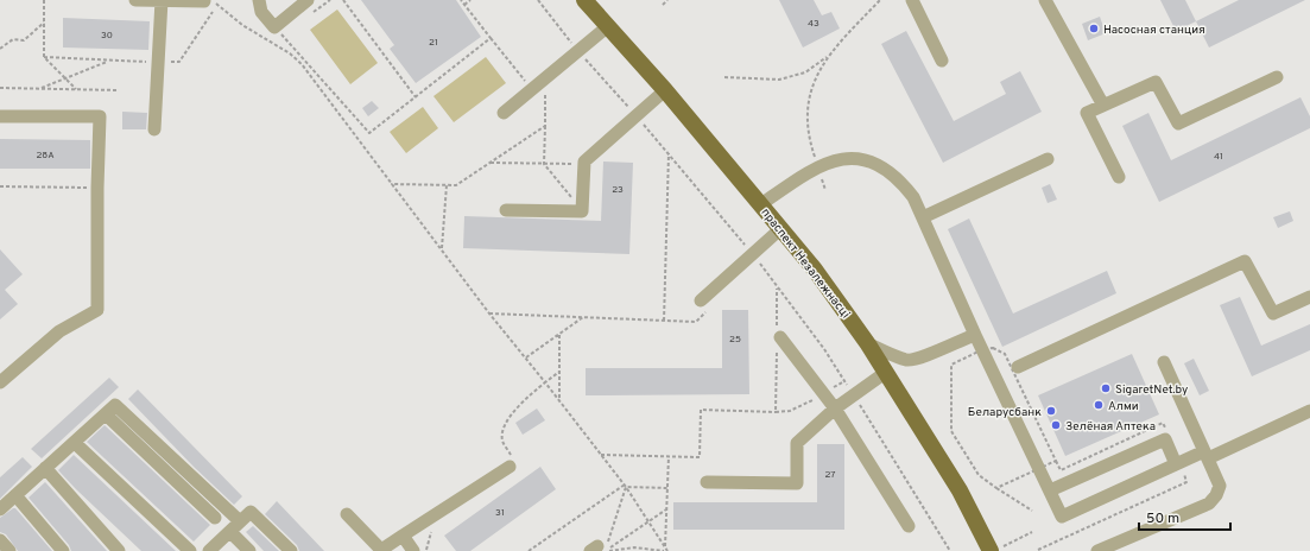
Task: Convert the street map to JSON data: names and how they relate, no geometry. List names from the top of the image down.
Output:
{
  "streets": {
    "main road": ["праспект Незалежнасці"]
  },
  "places": [
    "Насосная станция",
    "SigaretNet.by",
    "Алми",
    "Беларусбанк",
    "Зелёная Аптека"
  ],
  "house_numbers": [
    "43",
    "30",
    "21",
    "28А",
    "41",
    "23",
    "25",
    "27",
    "31"
  ],
  "scale_bar": "50 m"
}
